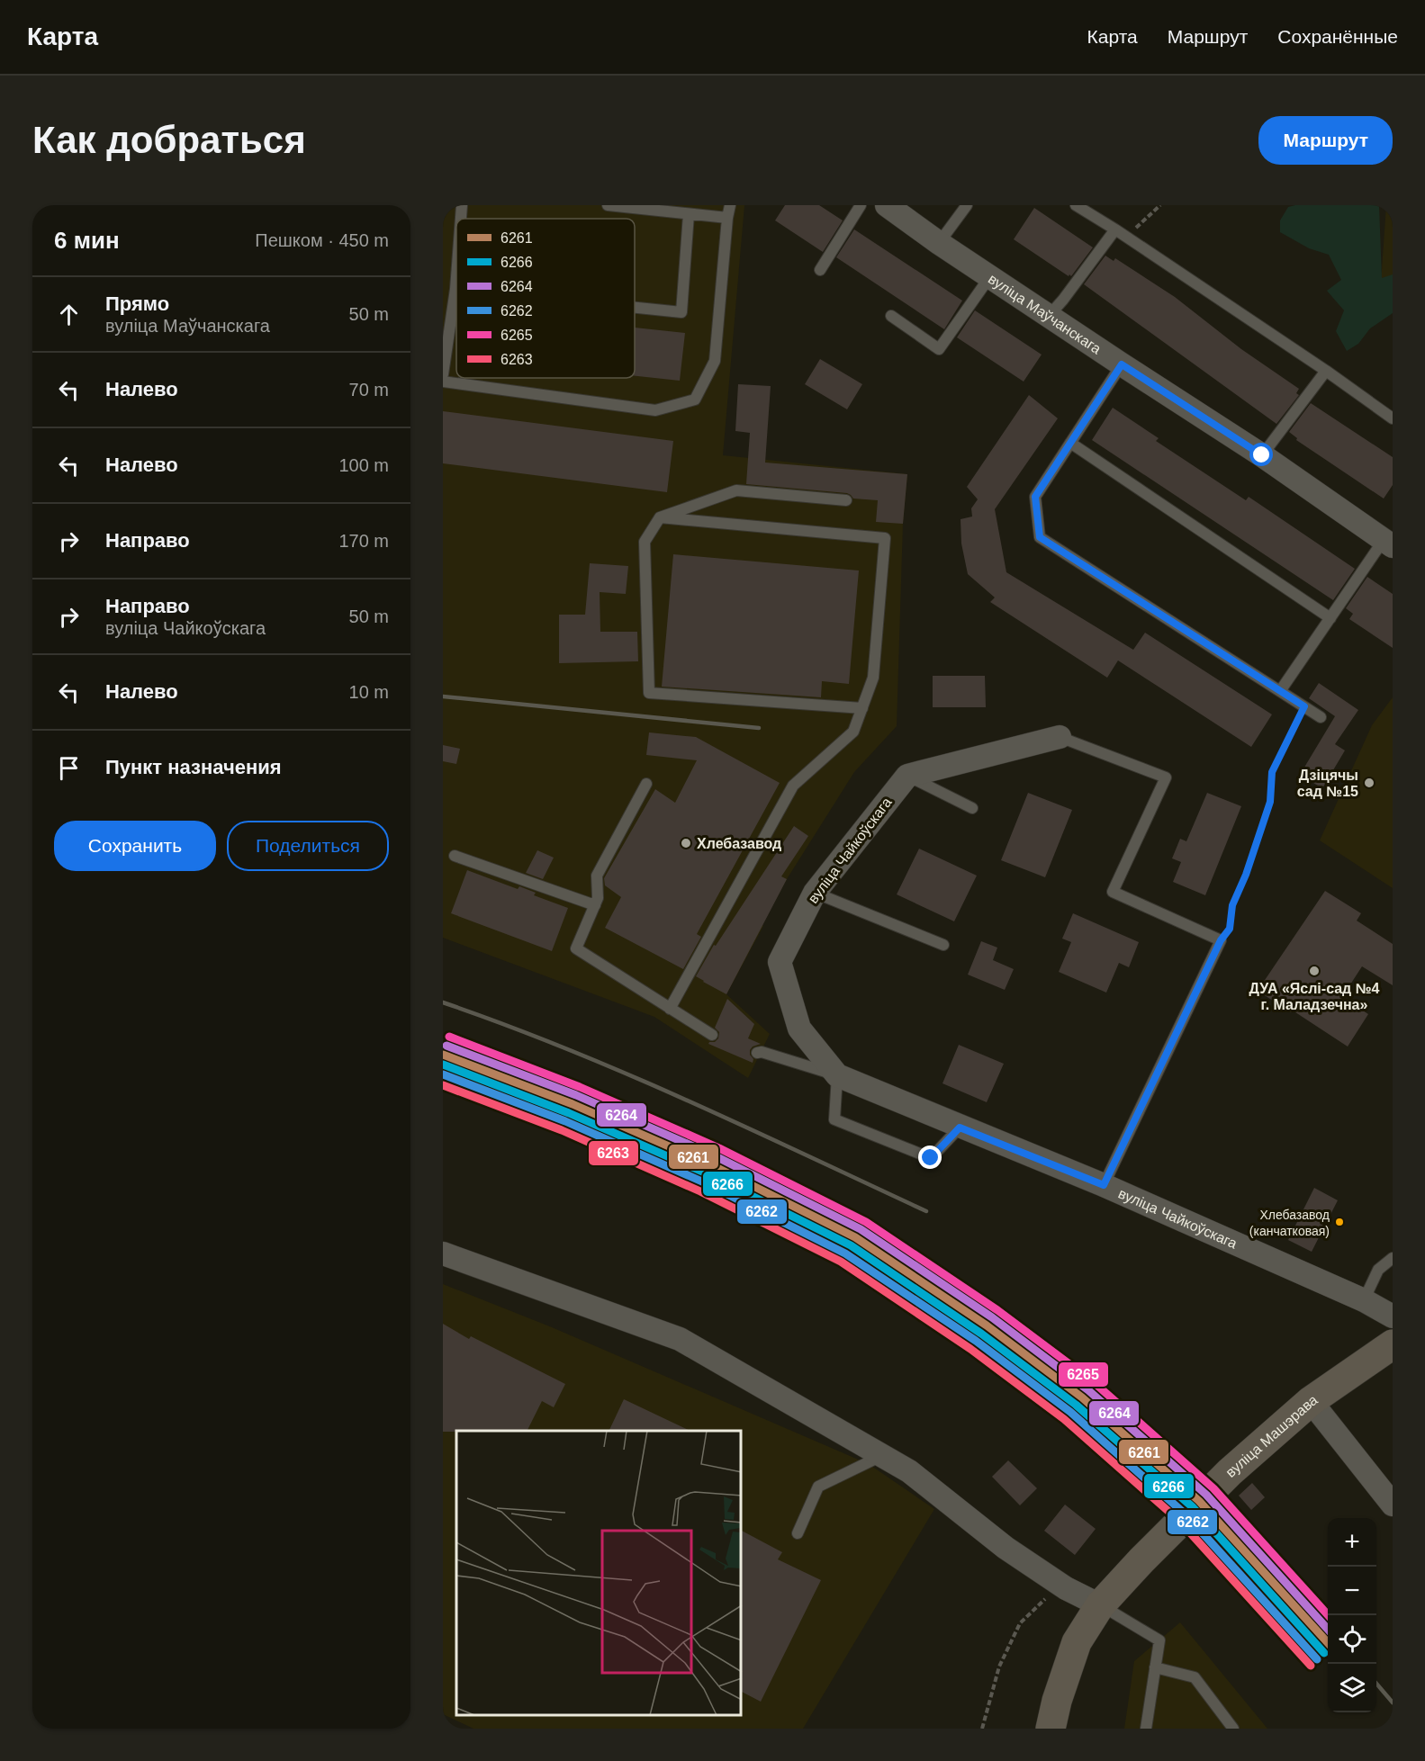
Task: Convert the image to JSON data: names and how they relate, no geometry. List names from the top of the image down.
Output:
{
  "streets": {
    "main road": ["вуліца Машэрава"],
    "street": ["вуліца Маўчанскага", "вуліца Чайкоўскага"]
  },
  "places": [
    "Дзіцячы сад №15",
    "Хлебазавод",
    "ДУА «Яслі-сад №4 г. Маладзечна»",
    "Хлебазавод (канчатковая)"
  ],
  "lines": [
    "transit line 6265",
    "transit line 6264",
    "transit line 6261",
    "transit line 6266",
    "transit line 6262",
    "transit line 6263"
  ],
  "legend": [
    "6261",
    "6266",
    "6264",
    "6262",
    "6265",
    "6263"
  ],
  "page": {
    "header": "Карта",
    "nav": ["Карта", "Маршрут", "Сохранённые"],
    "buttons": [
      "Маршрут",
      ["Сохранить", "Поделиться"]
    ],
    "title": "Как добраться",
    "heading": ["6 мин", "Пешком · 450 m"],
    "list": [
      ["Прямо", "вуліца Маўчанскага", "50 m"],
      ["Налево", "70 m"],
      ["Налево", "100 m"],
      ["Направо", "170 m"],
      ["Направо", "вуліца Чайкоўскага", "50 m"],
      ["Налево", "10 m"],
      "Пункт назначения"
    ],
    "map_buttons": ["+", "−"]
  }
}
